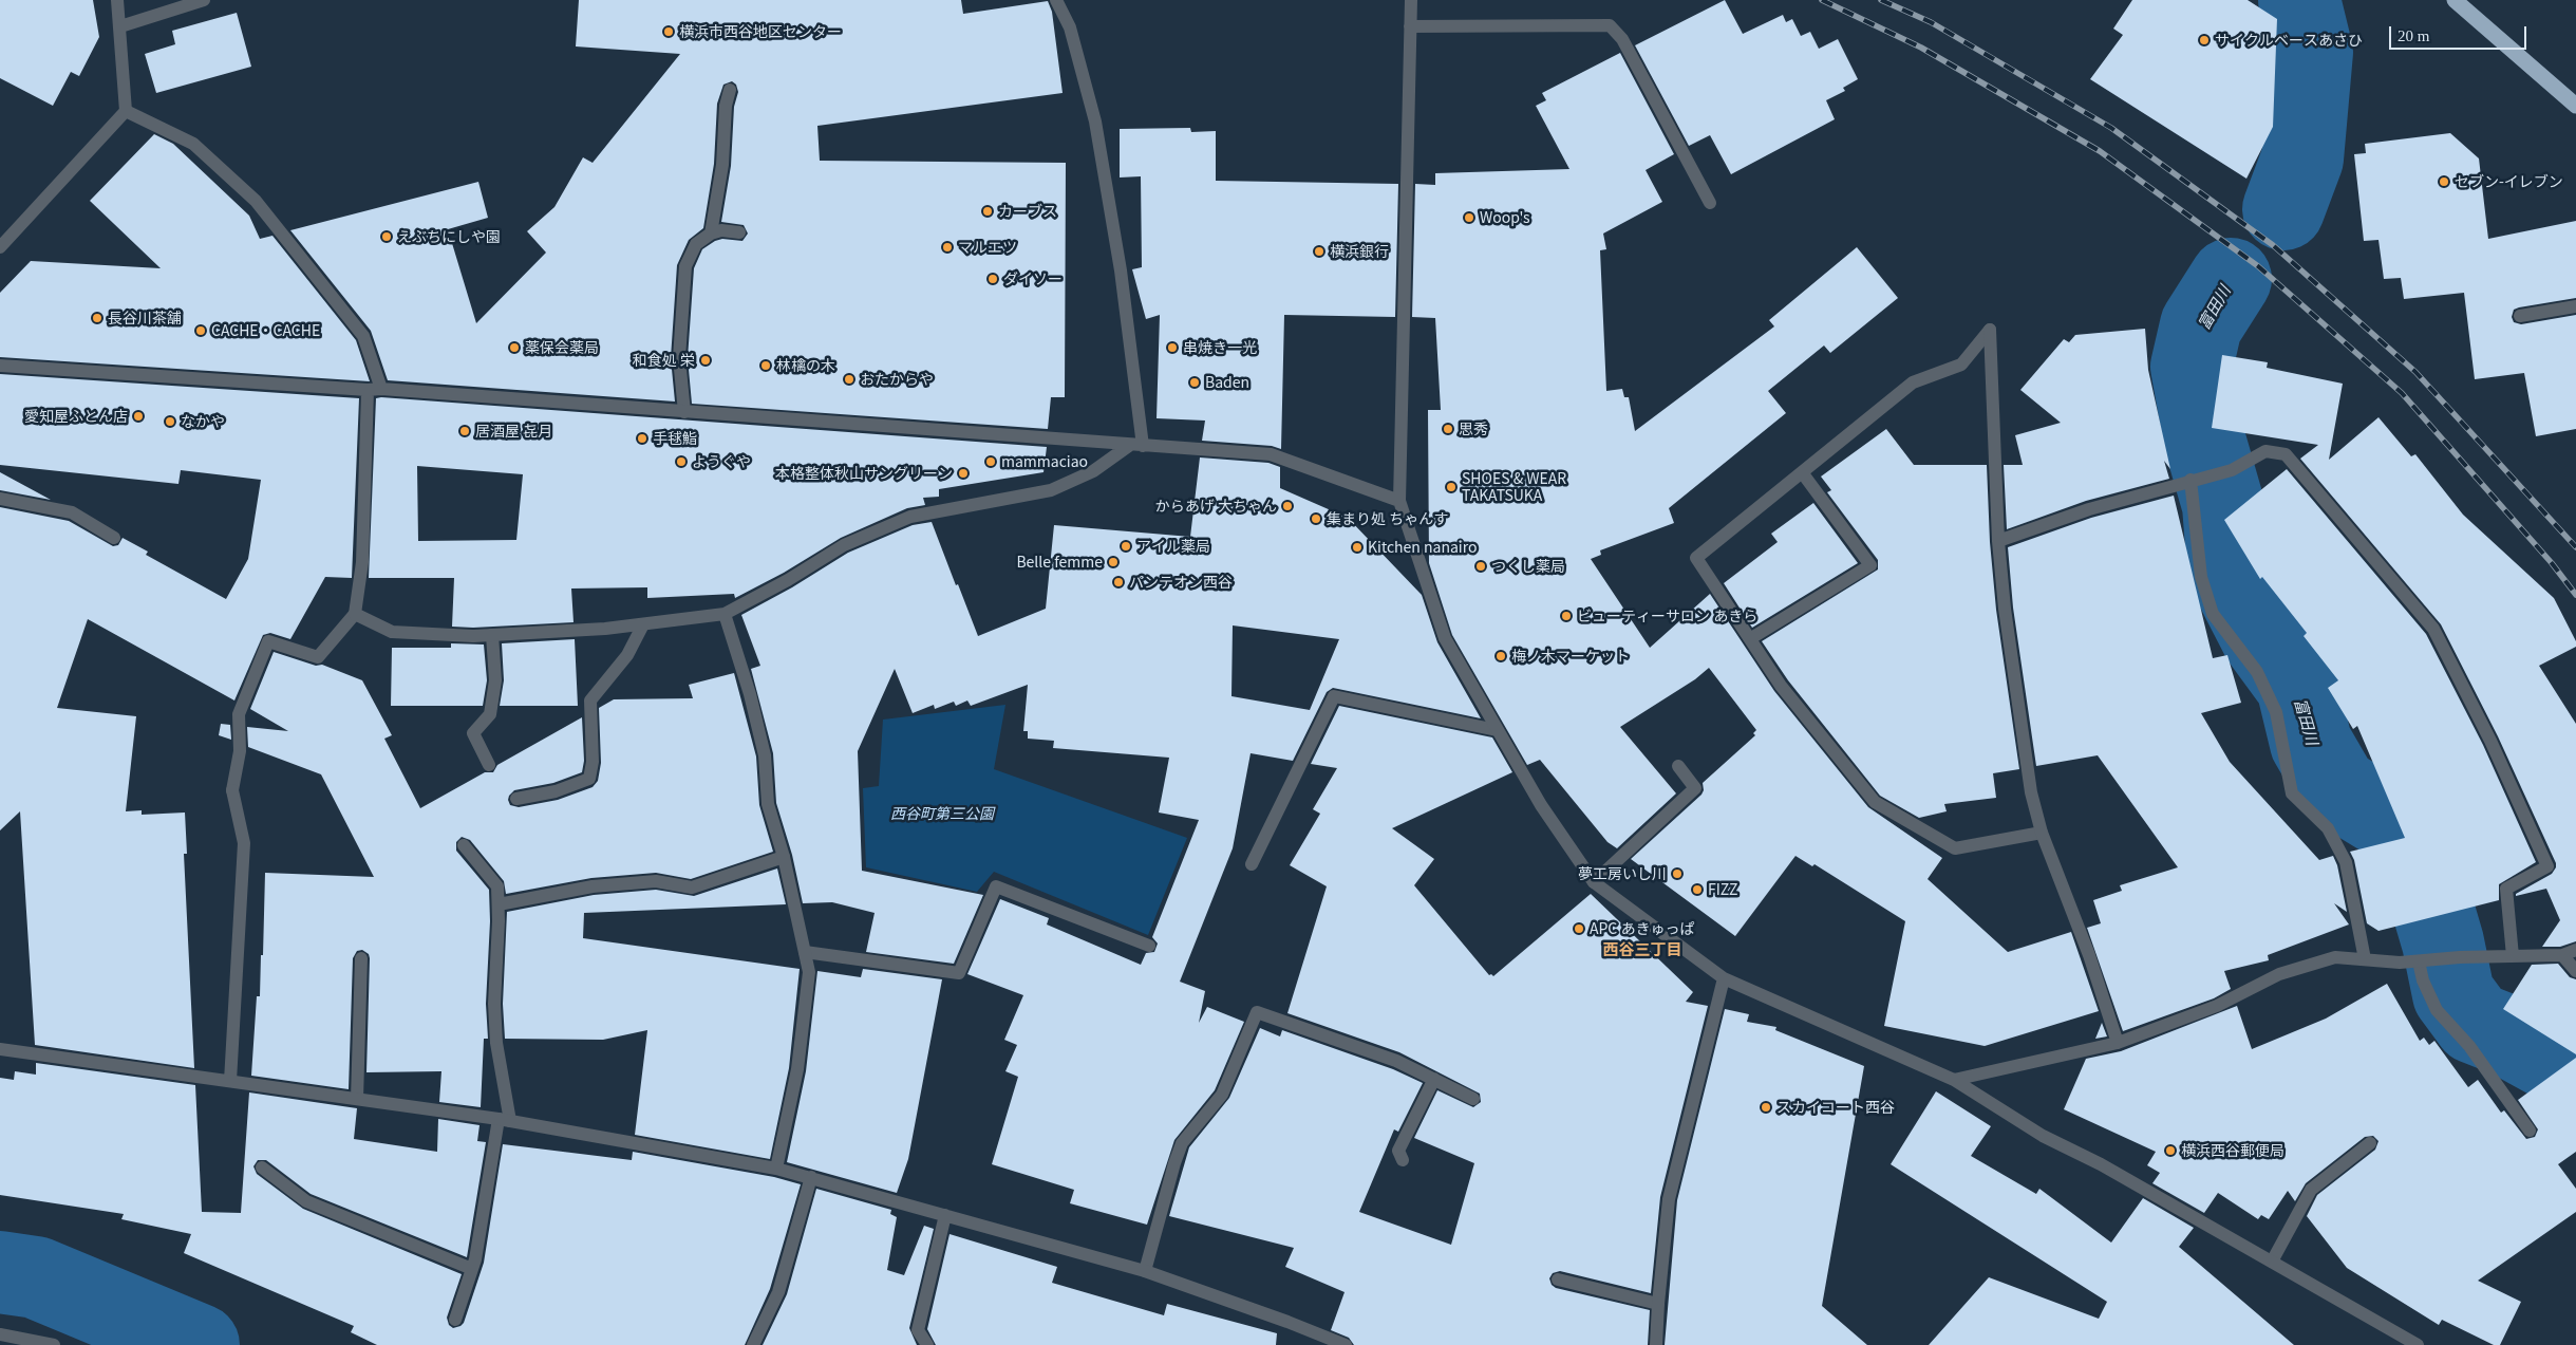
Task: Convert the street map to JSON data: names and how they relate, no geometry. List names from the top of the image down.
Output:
{
  "districts": ["西谷三丁目"],
  "water": ["富田川"],
  "parks": ["西谷町第三公園"],
  "places": [
    "横浜市西谷地区センター",
    "サイクルベースあさひ",
    "セブン-イレブン",
    "カーブス",
    "Woop's",
    "えぶちにしや園",
    "マルエツ",
    "横浜銀行",
    "ダイソー",
    "長谷川茶舗",
    "CACHE・CACHE",
    "薬保会薬局",
    "串焼き一光",
    "和食処 栄",
    "林檎の木",
    "おたからや",
    "Baden",
    "愛知屋ふとん店",
    "なかや",
    "思秀",
    "居酒屋 㐂月",
    "手毬鮨",
    "ようぐや",
    "mammaciao",
    "本格整体秋山サングリーン",
    "SHOES & WEAR TAKATSUKA",
    "からあげ 大ちゃん",
    "集まり処 ちゃんす",
    "アイル薬局",
    "Kitchen nanairo",
    "Belle femme",
    "つくし薬局",
    "パンテオン西谷",
    "ビューティーサロン あきら",
    "梅ノ木マーケット",
    "夢工房いし川",
    "FIZZ",
    "APC あきゅっぱ",
    "スカイコート西谷",
    "横浜西谷郵便局"
  ],
  "scale_bar": "20 m"
}
